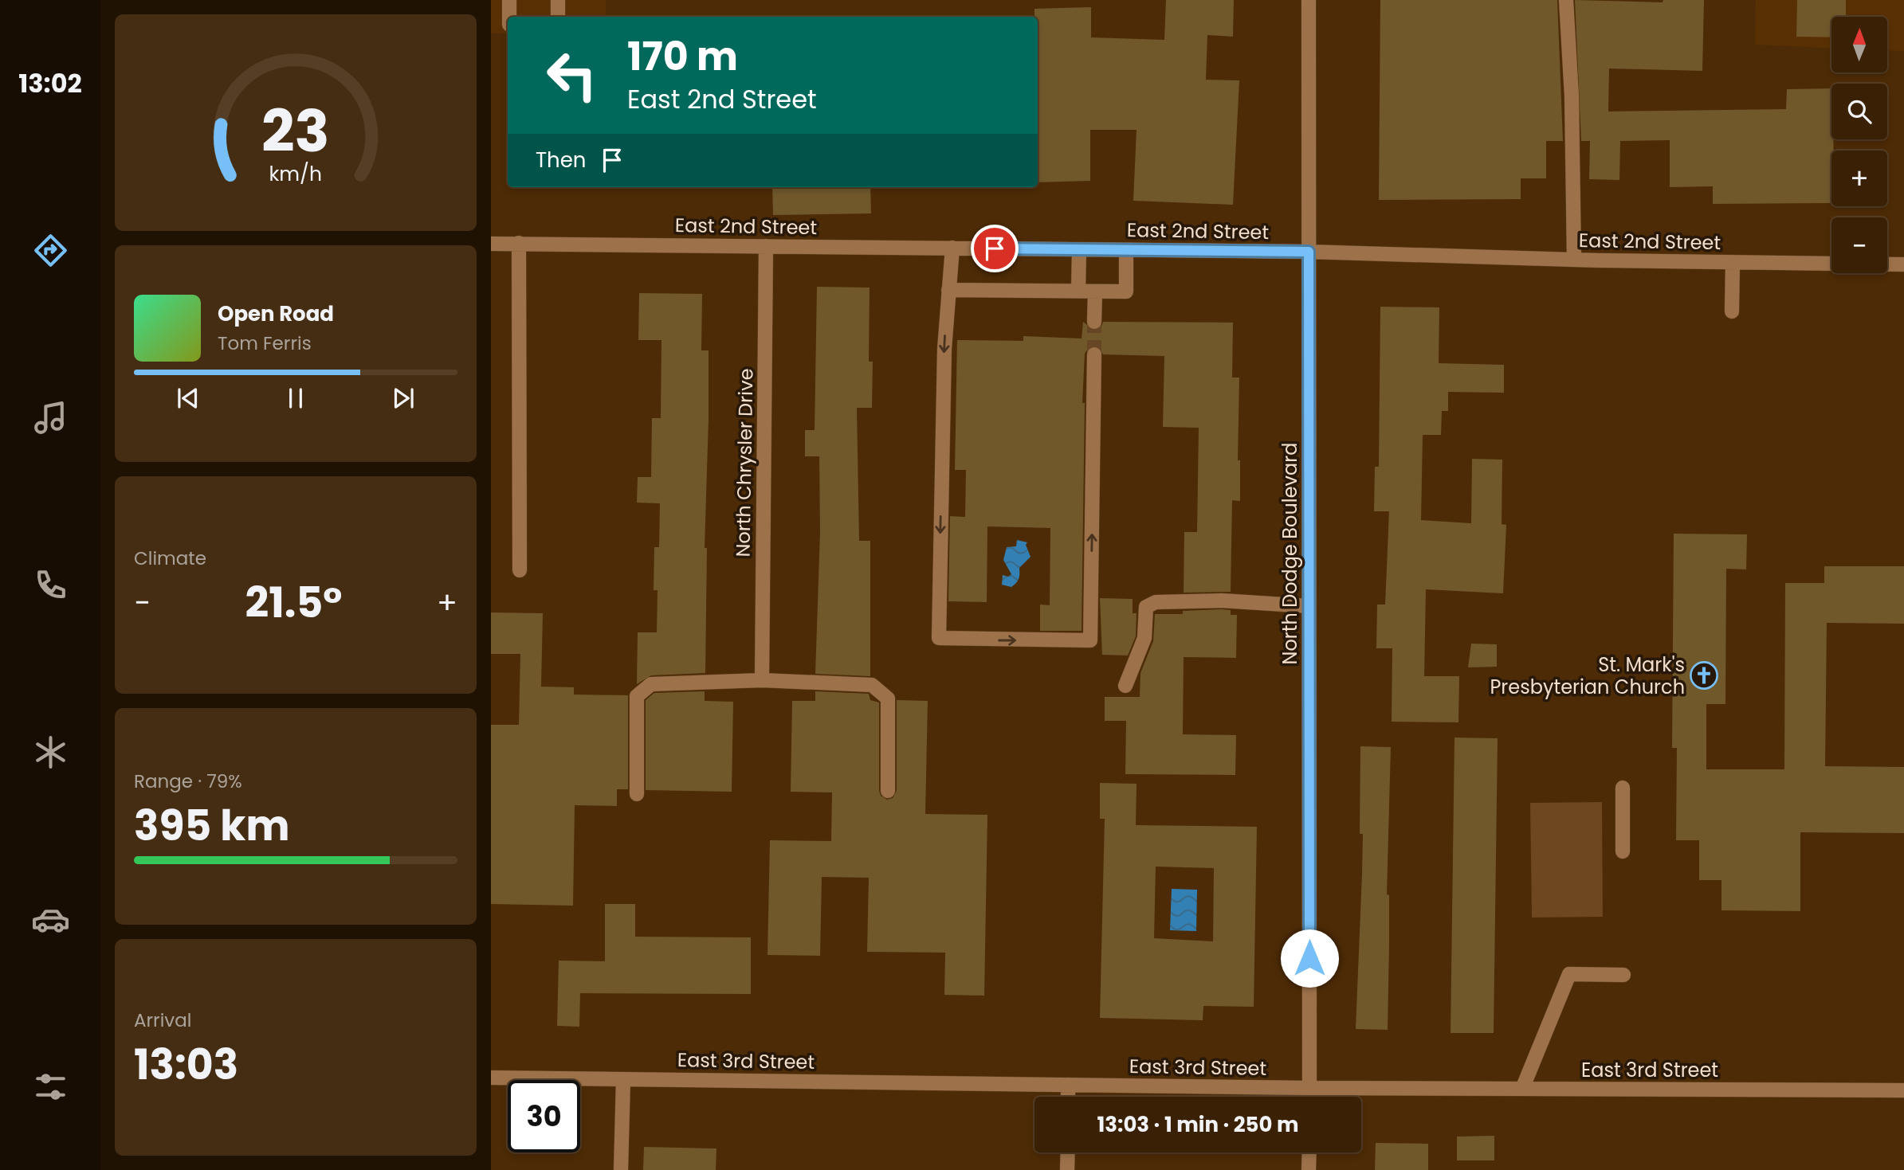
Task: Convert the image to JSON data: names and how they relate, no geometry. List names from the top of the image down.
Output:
{
  "streets": {
    "street": [
      "East 2nd Street",
      "North Chrysler Drive",
      "North Dodge Boulevard",
      "East 3rd Street"
    ]
  },
  "crossings": [
    ["East 2nd Street", "North Chrysler Drive"],
    ["East 2nd Street", "North Dodge Boulevard"],
    ["North Dodge Boulevard", "East 3rd Street"]
  ],
  "places": {
    "church": ["St. Mark's Presbyterian Church"]
  },
  "north": "top",
  "page": {
    "tabs": "13:02",
    "map_buttons": ["+", "−"],
    "turn": ["170 m", "East 2nd Street"],
    "then": "Then",
    "song": ["Open Road", "Tom Ferris"],
    "tile": [
      "Climate",
      ["Range · 79%", "395 km"],
      ["Arrival", "13:03"]
    ],
    "heat": ["−", "21.5°", "+"],
    "limit": "30",
    "trip": "13:03 · 1 min · 250 m",
    "gauge": ["23", "km/h"]
  }
}
